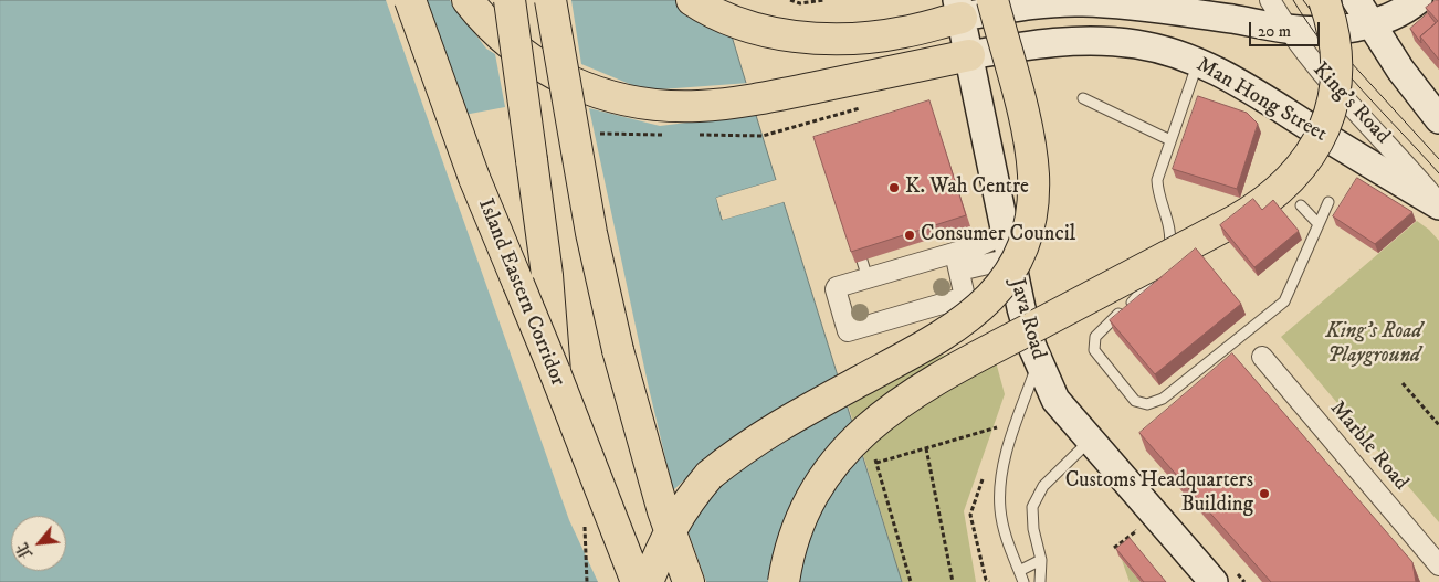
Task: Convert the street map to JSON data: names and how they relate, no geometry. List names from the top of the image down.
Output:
{
  "streets": {
    "highway": ["Island Eastern Corridor"],
    "main road": ["Man Hong Street", "Java Road"],
    "street": ["King's Road", "Marble Road"]
  },
  "crossings": [
    ["Man Hong Street", "King's Road"],
    ["Man Hong Street", "Java Road"]
  ],
  "parks": ["King's Road Playground"],
  "places": ["K. Wah Centre", "Consumer Council", "Customs Headquarters Building"],
  "scale_bar": "20 m",
  "north": "bottom left"
}
